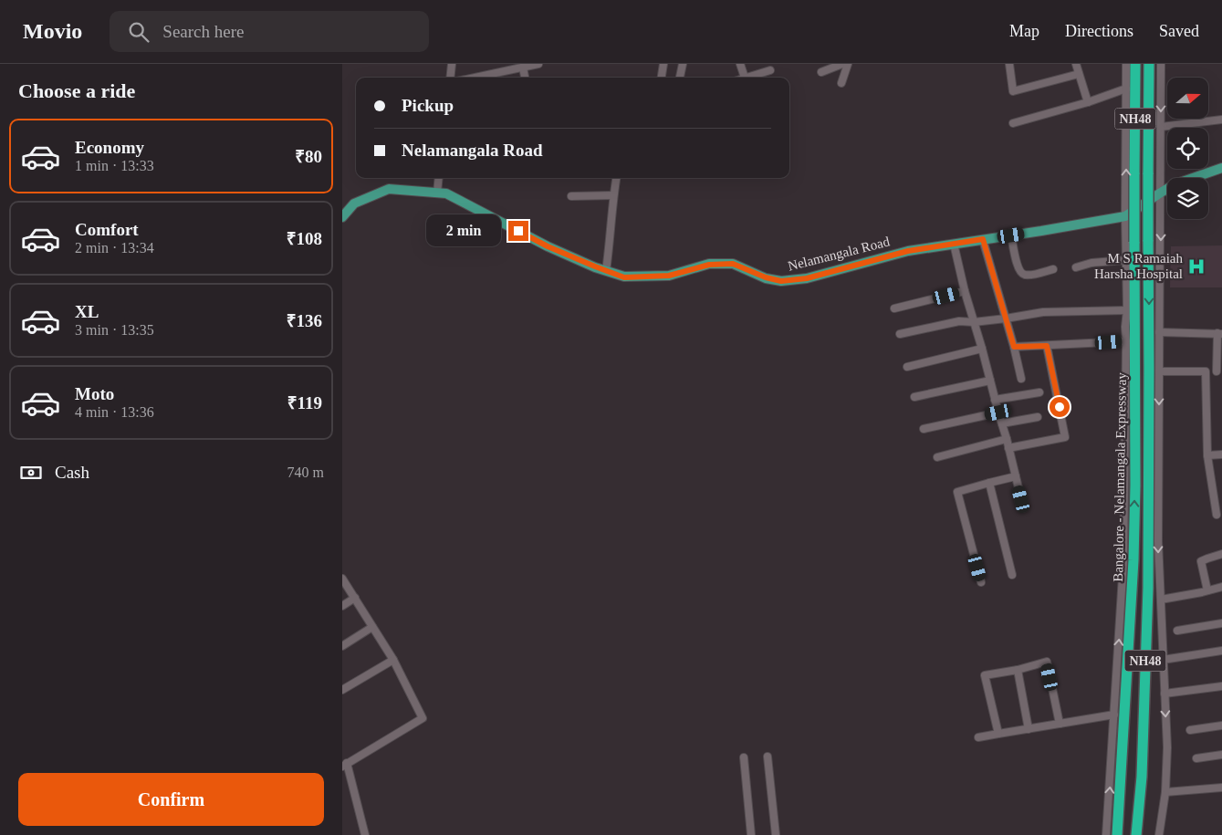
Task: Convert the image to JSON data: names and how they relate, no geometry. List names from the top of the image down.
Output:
{
  "streets": {
    "highway": ["NH48", "Bangalore - Nelamangala Expressway"],
    "main road": ["Nelamangala Road"]
  },
  "places": {
    "hospital": ["M S Ramaiah Harsha Hospital"]
  },
  "north": "right",
  "page": {
    "header": "Movio",
    "search": "Search here",
    "nav": ["Map", "Directions", "Saved"],
    "heading": "Choose a ride",
    "banner": ["Pickup", "Nelamangala Road"],
    "list": [
      {
        "name": "Economy",
        "note": "1 min · 13:33",
        "value": "₹80"
      },
      {
        "name": "Comfort",
        "note": "2 min · 13:34",
        "value": "₹108"
      },
      {
        "name": "XL",
        "note": "3 min · 13:35",
        "value": "₹136"
      },
      {
        "name": "Moto",
        "note": "4 min · 13:36",
        "value": "₹119"
      }
    ],
    "bubble": "2 min",
    "pay": ["Cash", "740 m"],
    "buttons": "Confirm"
  }
}
